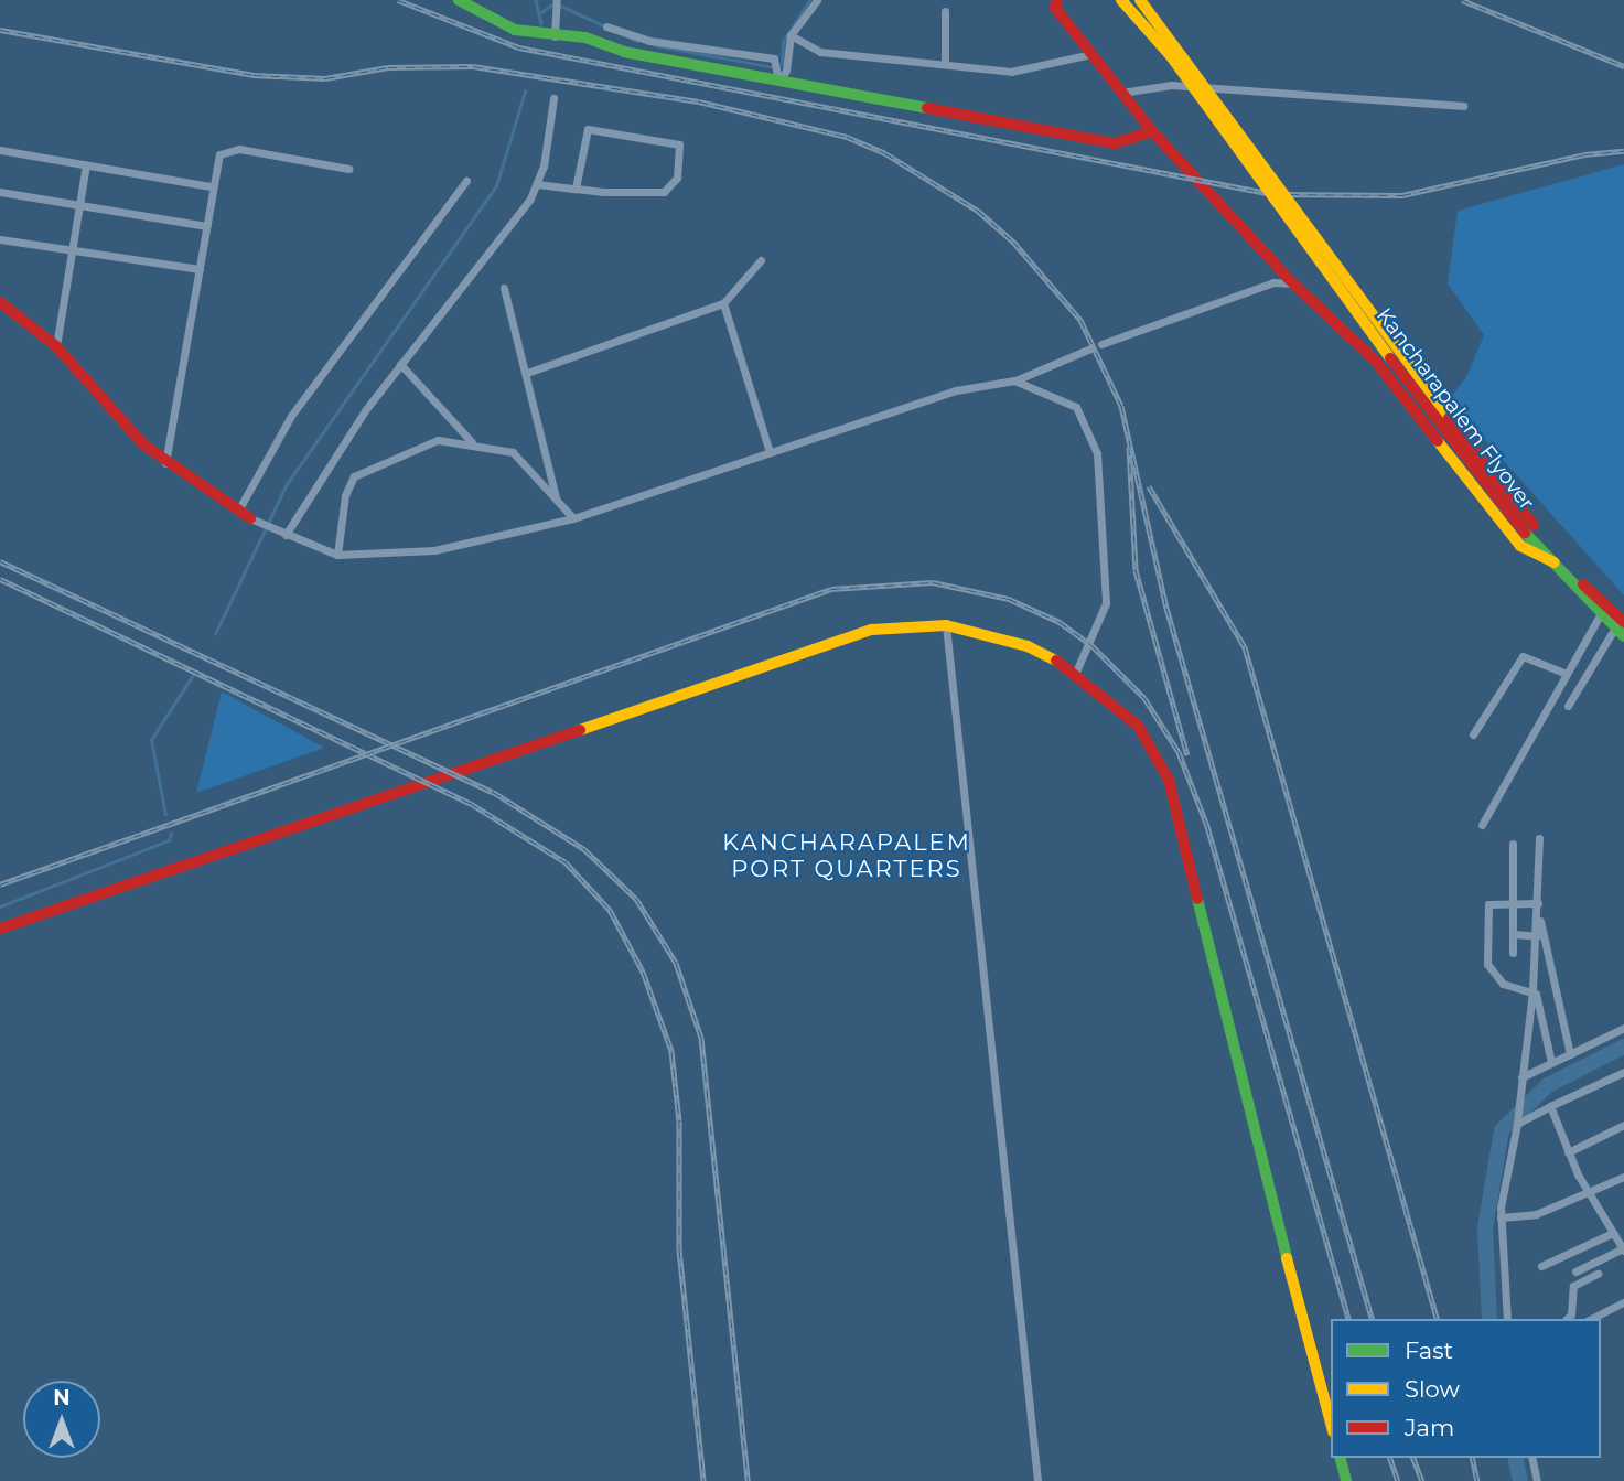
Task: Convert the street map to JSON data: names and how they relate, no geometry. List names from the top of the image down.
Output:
{
  "streets": {
    "street": ["Kancharapalem Flyover"]
  },
  "districts": ["KANCHARAPALEM PORT QUARTERS"],
  "legend": ["Fast", "Slow", "Jam"],
  "north": "top"
}
